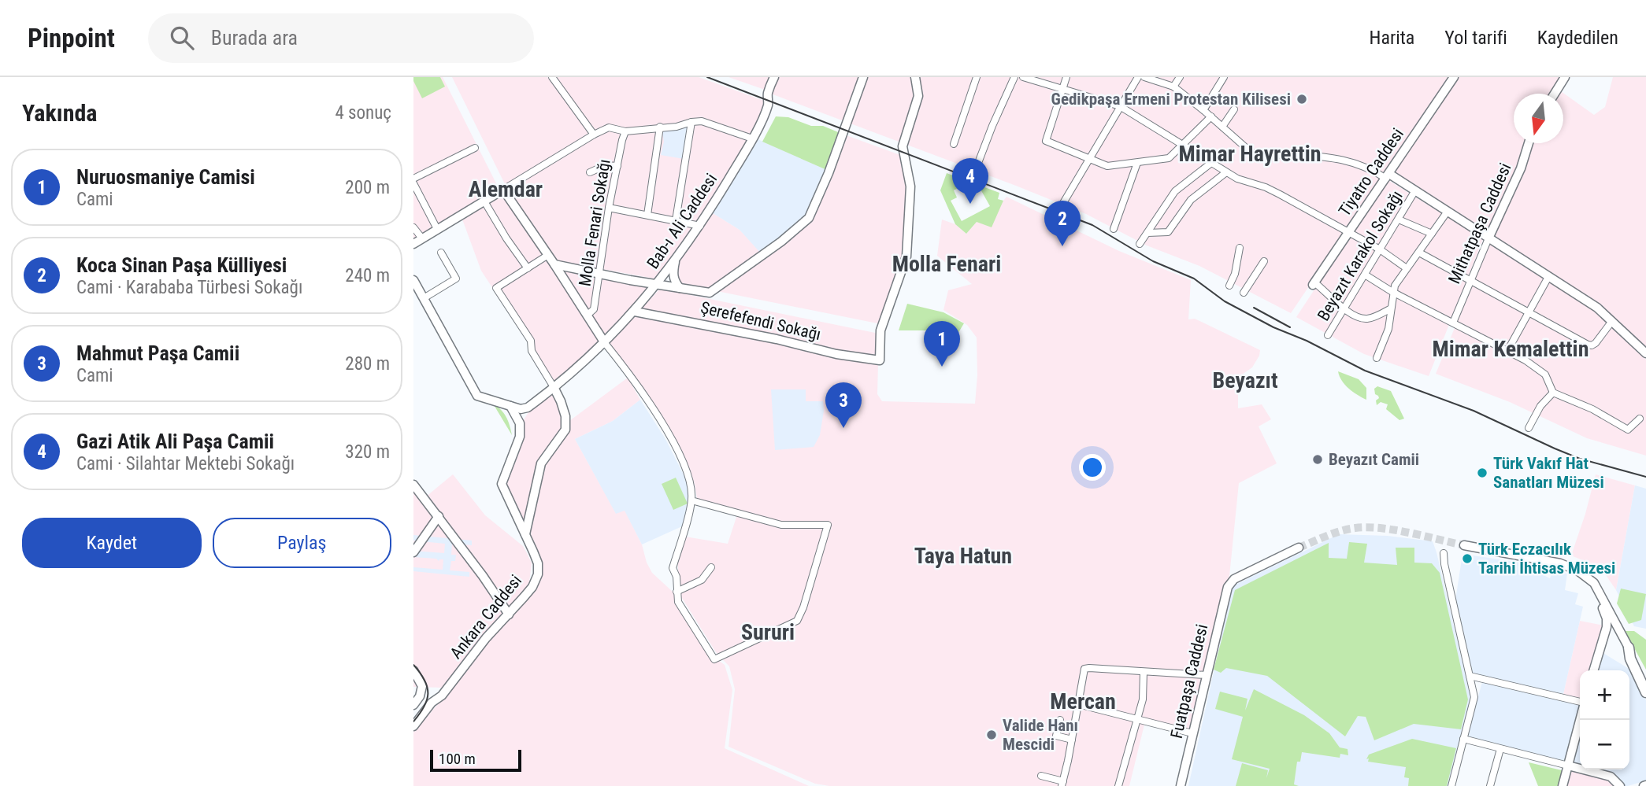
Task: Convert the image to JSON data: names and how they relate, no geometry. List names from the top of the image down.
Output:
{
  "streets": {
    "main road": [
      "Tiyatro Caddesi",
      "Bab-ı Ali Caddesi",
      "Mithatpaşa Caddesi",
      "Şerefefendi Sokağı",
      "Ankara Caddesi",
      "Fuatpaşa Caddesi"
    ],
    "street": ["Molla Fenari Sokağı", "Beyazıt Karakol Sokağı"]
  },
  "crossings": [
    ["Bab-ı Ali Caddesi", "Şerefefendi Sokağı"]
  ],
  "districts": [
    "Mimar Hayrettin",
    "Alemdar",
    "Molla Fenari",
    "Mimar Kemalettin",
    "Beyazıt",
    "Taya Hatun",
    "Sururi",
    "Mercan"
  ],
  "places": [
    "Gedikpaşa Ermeni Protestan Kilisesi",
    "Beyazıt Camii",
    "Türk Vakıf Hat Sanatları Müzesi",
    "Türk Eczacılık Tarihi İhtisas Müzesi",
    "Valide Hanı Mescidi"
  ],
  "scale_bar": "100 m",
  "north": "bottom",
  "page": {
    "header": "Pinpoint",
    "search": "Burada ara",
    "nav": ["Harita", "Yol tarifi", "Kaydedilen"],
    "heading": ["Yakında", "4 sonuç"],
    "list": [
      {
        "mark": "1",
        "name": "Nuruosmaniye Camisi",
        "note": "Cami",
        "value": "200 m"
      },
      {
        "mark": "2",
        "name": "Koca Sinan Paşa Külliyesi",
        "note": "Cami · Karababa Türbesi Sokağı",
        "value": "240 m"
      },
      {
        "mark": "3",
        "name": "Mahmut Paşa Camii",
        "note": "Cami",
        "value": "280 m"
      },
      {
        "mark": "4",
        "name": "Gazi Atik Ali Paşa Camii",
        "note": "Cami · Silahtar Mektebi Sokağı",
        "value": "320 m"
      }
    ],
    "pins": [
      "4",
      "2",
      "1",
      "3"
    ],
    "buttons": ["Kaydet", "Paylaş"],
    "map_buttons": ["+", "−"],
    "scale": "100 m"
  }
}
